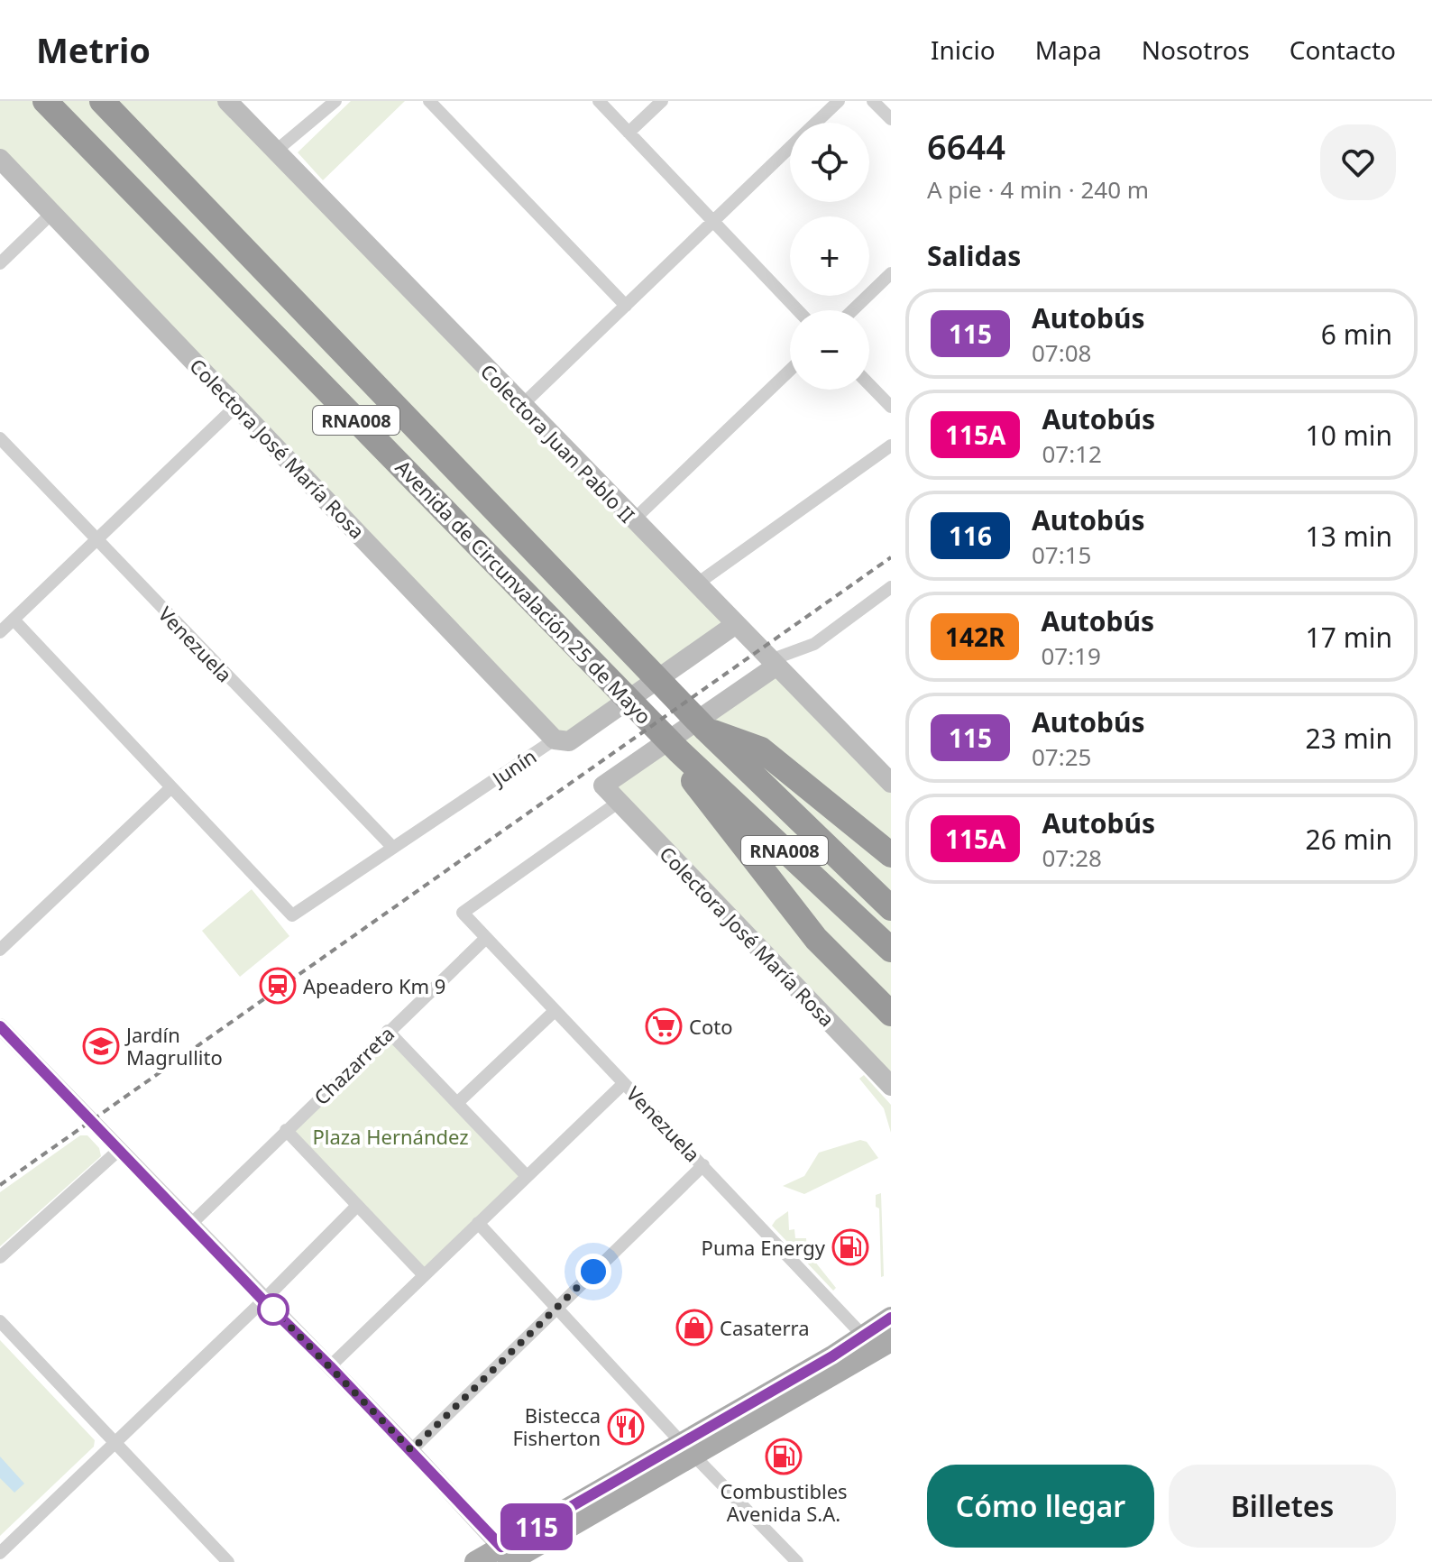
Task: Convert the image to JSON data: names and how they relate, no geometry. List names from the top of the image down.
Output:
{
  "streets": {
    "highway": ["RNA008", "Avenida de Circunvalación 25 de Mayo"],
    "main road": ["Colectora Juan Pablo II", "Colectora José María Rosa", "Junín"],
    "street": ["Venezuela", "Chazarreta"]
  },
  "crossings": [
    ["Colectora Juan Pablo II", "Colectora José María Rosa"],
    ["Colectora Juan Pablo II", "Junín"],
    ["Colectora José María Rosa", "Venezuela"],
    ["Colectora José María Rosa", "Junín"],
    ["Venezuela", "Junín"],
    ["Venezuela", "Chazarreta"]
  ],
  "parks": ["Plaza Hernández"],
  "places": {
    "station": ["Apeadero Km 9"],
    "supermarket": ["Coto"],
    "school or university": ["Jardín Magrullito"],
    "fuel station": ["Puma Energy", "Combustibles Avenida S.A."],
    "shop": ["Casaterra"],
    "restaurant": ["Bistecca Fisherton"]
  },
  "lines": ["bus line 115"],
  "page": {
    "header": "Metrio",
    "nav": [
      "Inicio",
      "Mapa",
      "Nosotros",
      "Contacto"
    ],
    "on_map": "115",
    "heading": [
      ["6644", "A pie · 4 min · 240 m"],
      "Salidas"
    ],
    "map_buttons": ["+", "−"],
    "list": [
      {
        "mark": "115",
        "name": "Autobús",
        "note": "07:08",
        "value": "6 min"
      },
      {
        "mark": "115A",
        "name": "Autobús",
        "note": "07:12",
        "value": "10 min"
      },
      {
        "mark": "116",
        "name": "Autobús",
        "note": "07:15",
        "value": "13 min"
      },
      {
        "mark": "142R",
        "name": "Autobús",
        "note": "07:19",
        "value": "17 min"
      },
      {
        "mark": "115",
        "name": "Autobús",
        "note": "07:25",
        "value": "23 min"
      },
      {
        "mark": "115A",
        "name": "Autobús",
        "note": "07:28",
        "value": "26 min"
      }
    ],
    "buttons": ["Cómo llegar", "Billetes"]
  }
}
